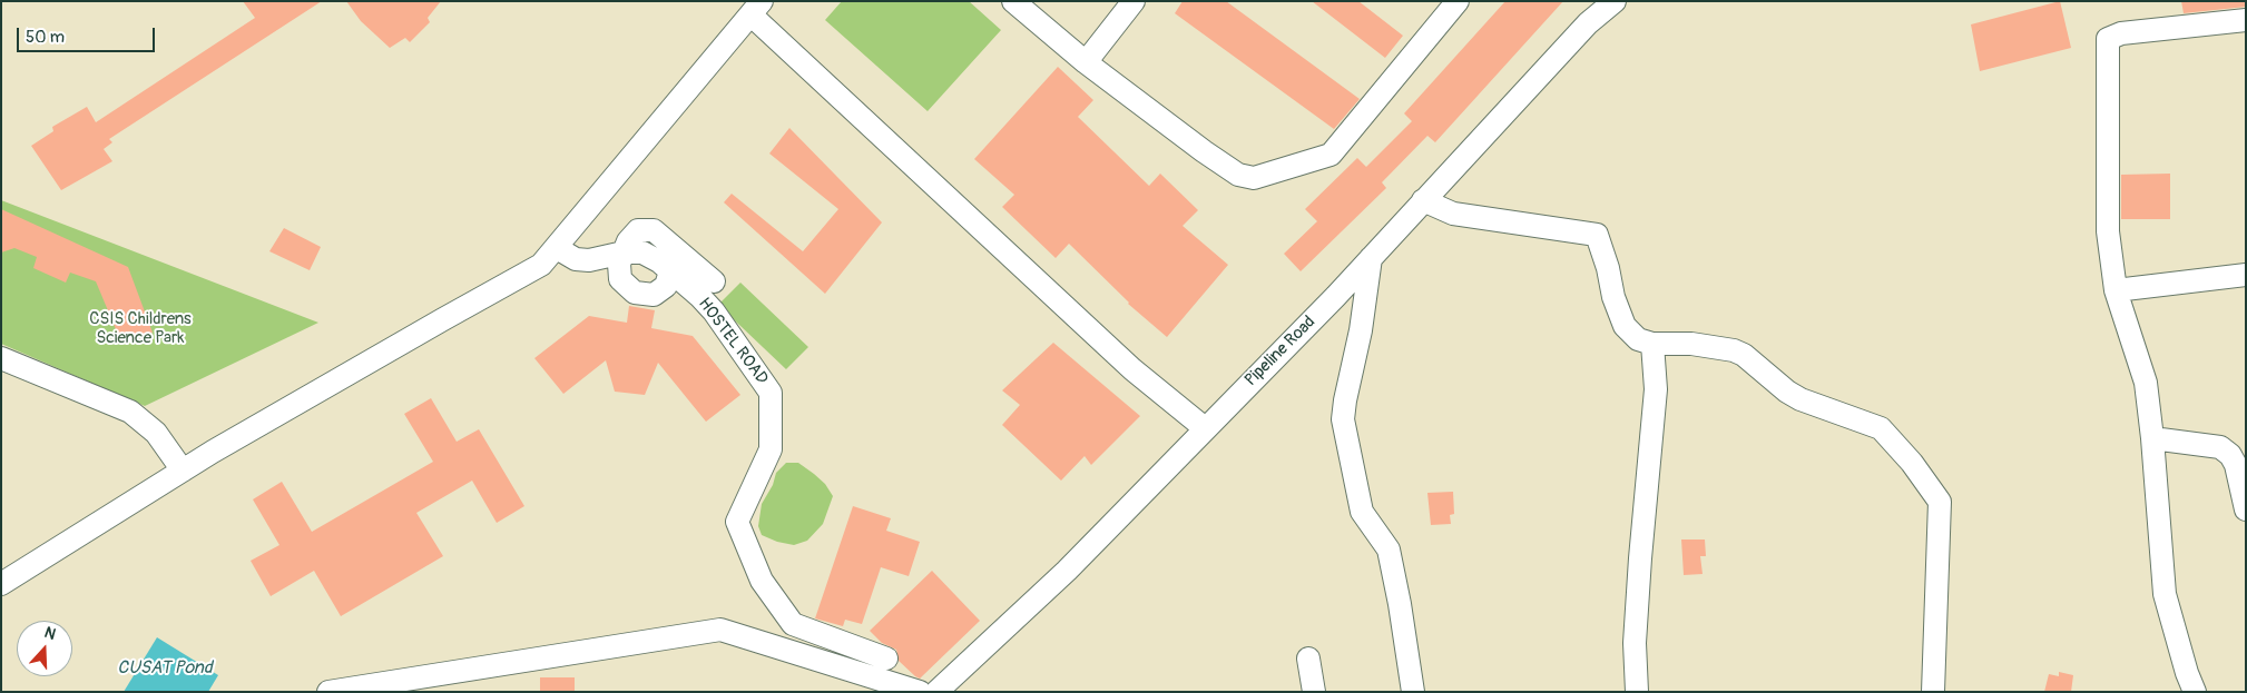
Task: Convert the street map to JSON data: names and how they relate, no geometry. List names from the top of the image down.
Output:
{
  "streets": {
    "street": ["HOSTEL ROAD", "Pipeline Road"]
  },
  "water": ["CUSAT Pond"],
  "parks": ["CSIS Childrens Science Park"],
  "scale_bar": "50 m",
  "north": "top"
}
